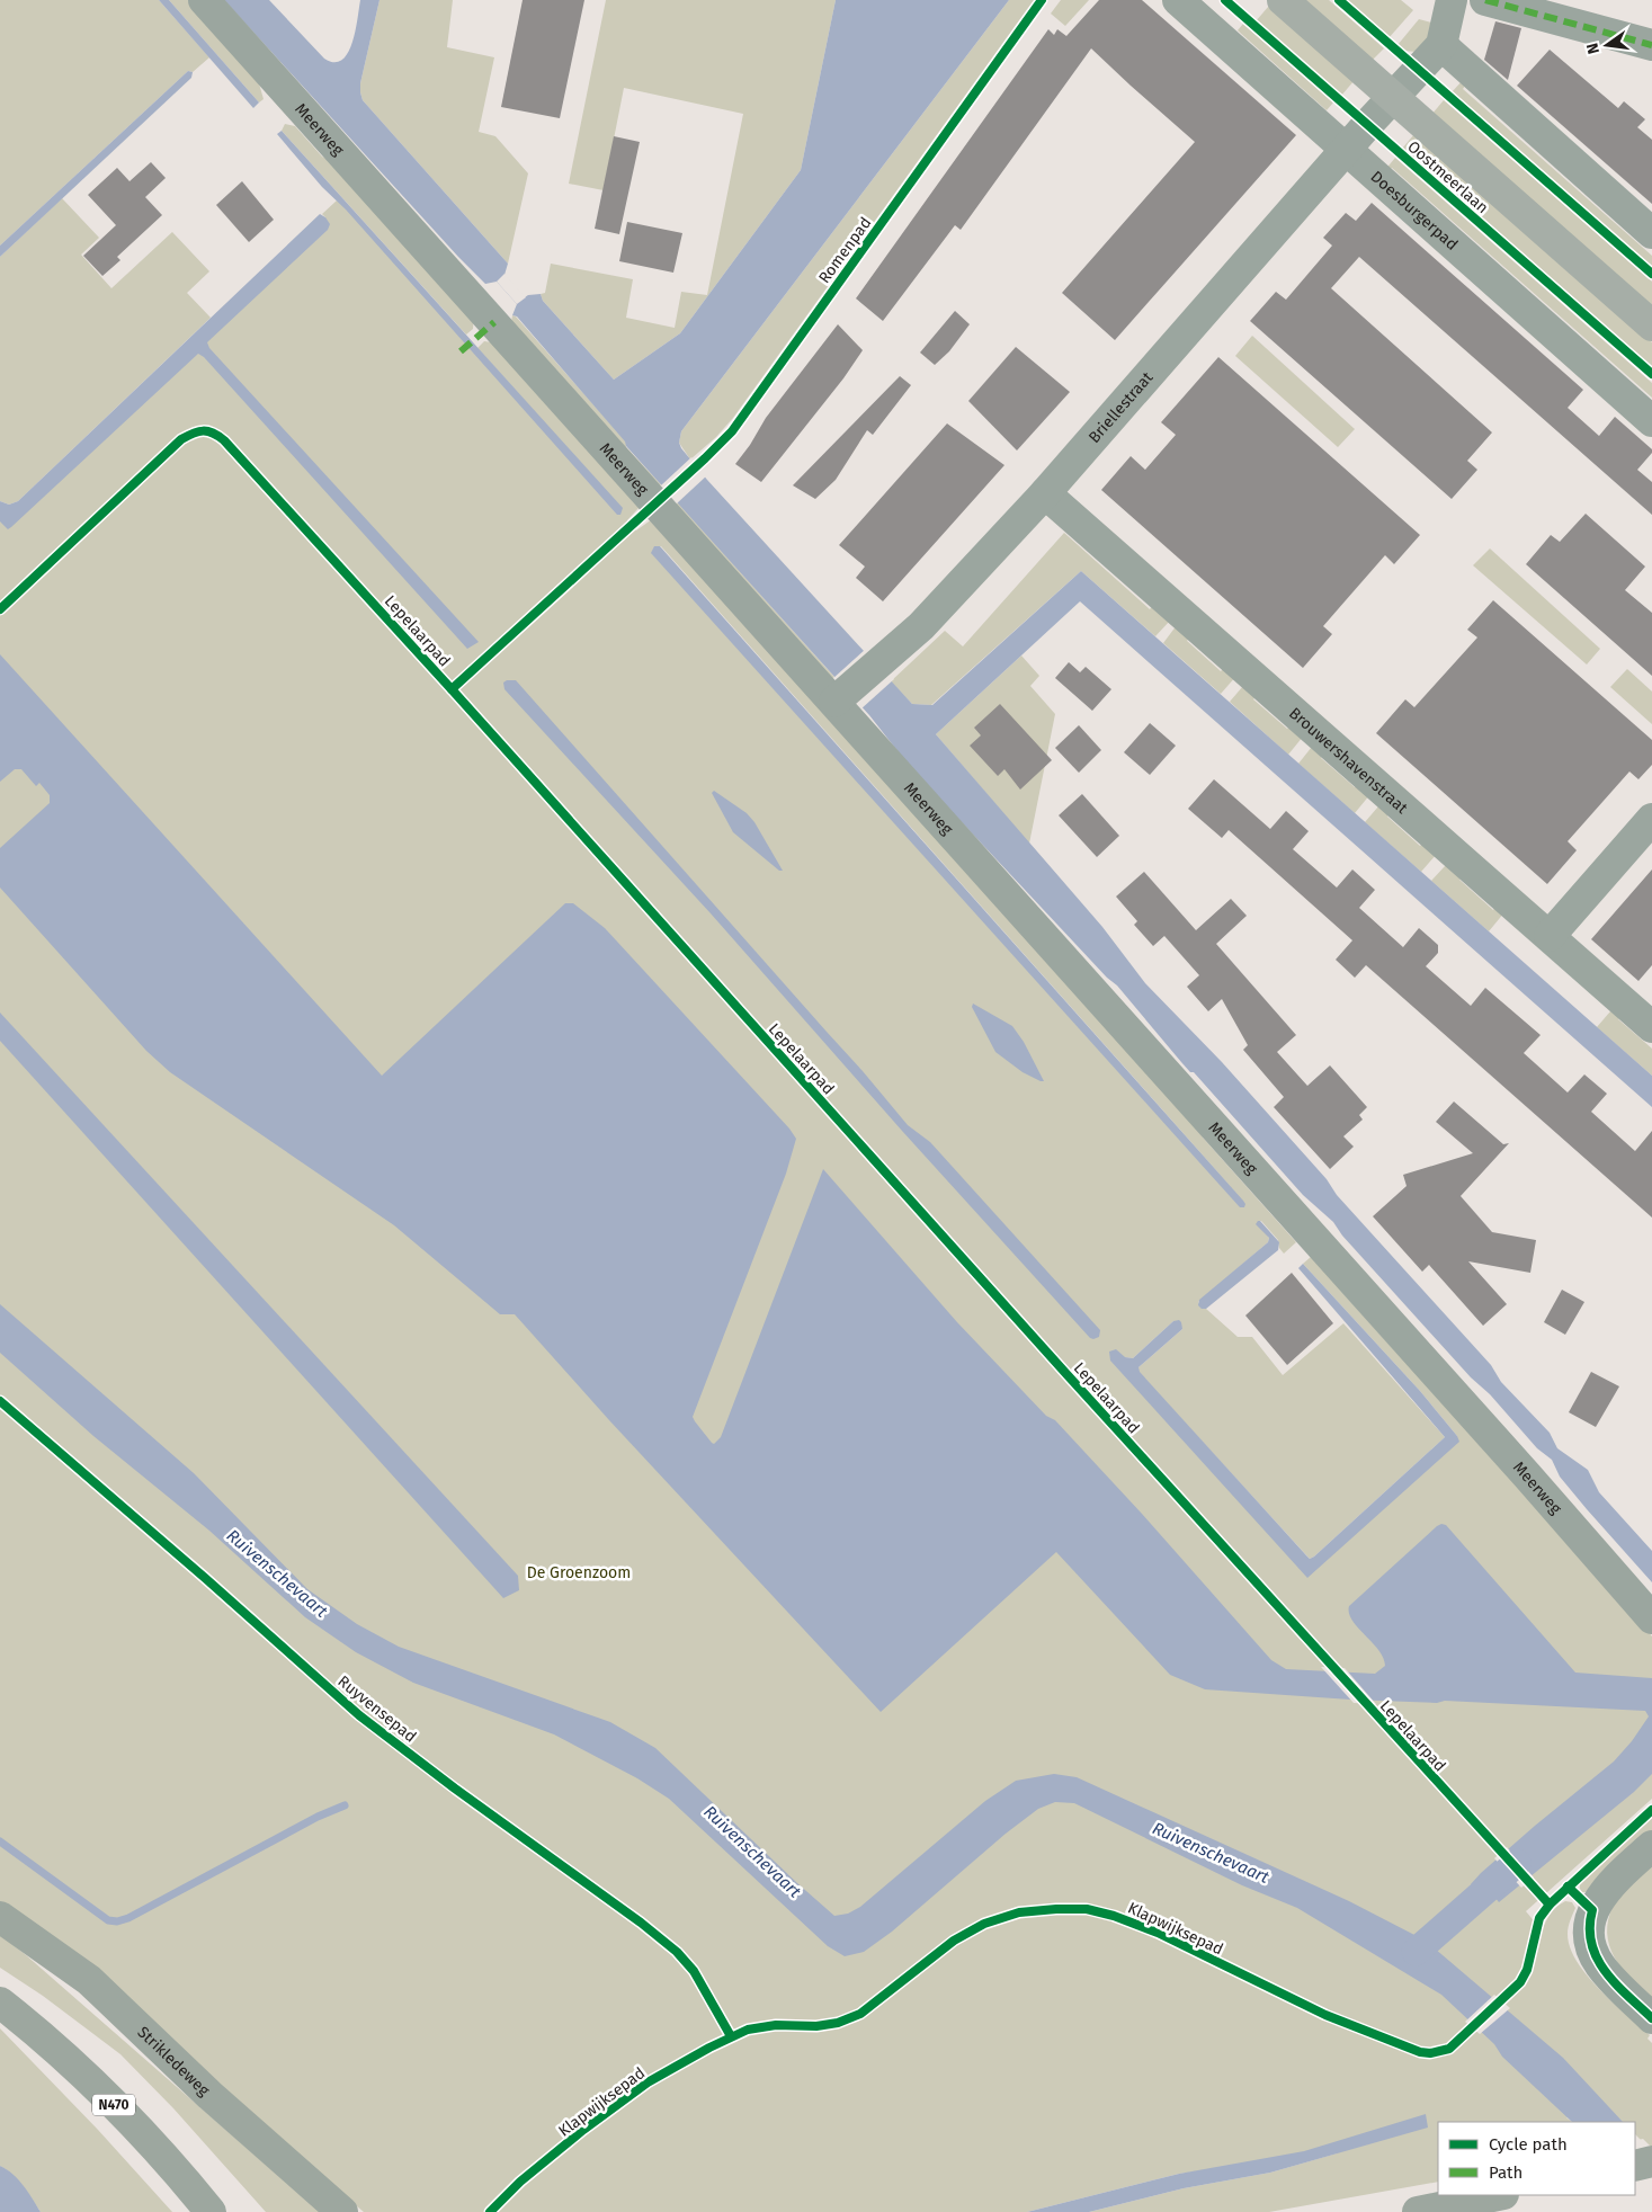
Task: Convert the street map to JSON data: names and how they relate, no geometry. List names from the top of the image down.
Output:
{
  "streets": {
    "main road": ["Strikledeweg", "N470"],
    "street": [
      "Meerweg",
      "Oostmeerlaan",
      "Doesburgerpad",
      "Briellestraat",
      "Brouwershavenstraat"
    ],
    "cycle path": [
      "Romenpad",
      "Lepelaarpad",
      "Ruyvensepad",
      "Klapwijksepad"
    ]
  },
  "crossings": [
    ["Meerweg", "Briellestraat"],
    ["Oostmeerlaan", "Briellestraat"],
    ["Doesburgerpad", "Briellestraat"],
    ["Briellestraat", "Brouwershavenstraat"]
  ],
  "water": ["Ruivenschevaart"],
  "parks": ["De Groenzoom"],
  "legend": ["Cycle path", "Path"],
  "north": "left"
}
